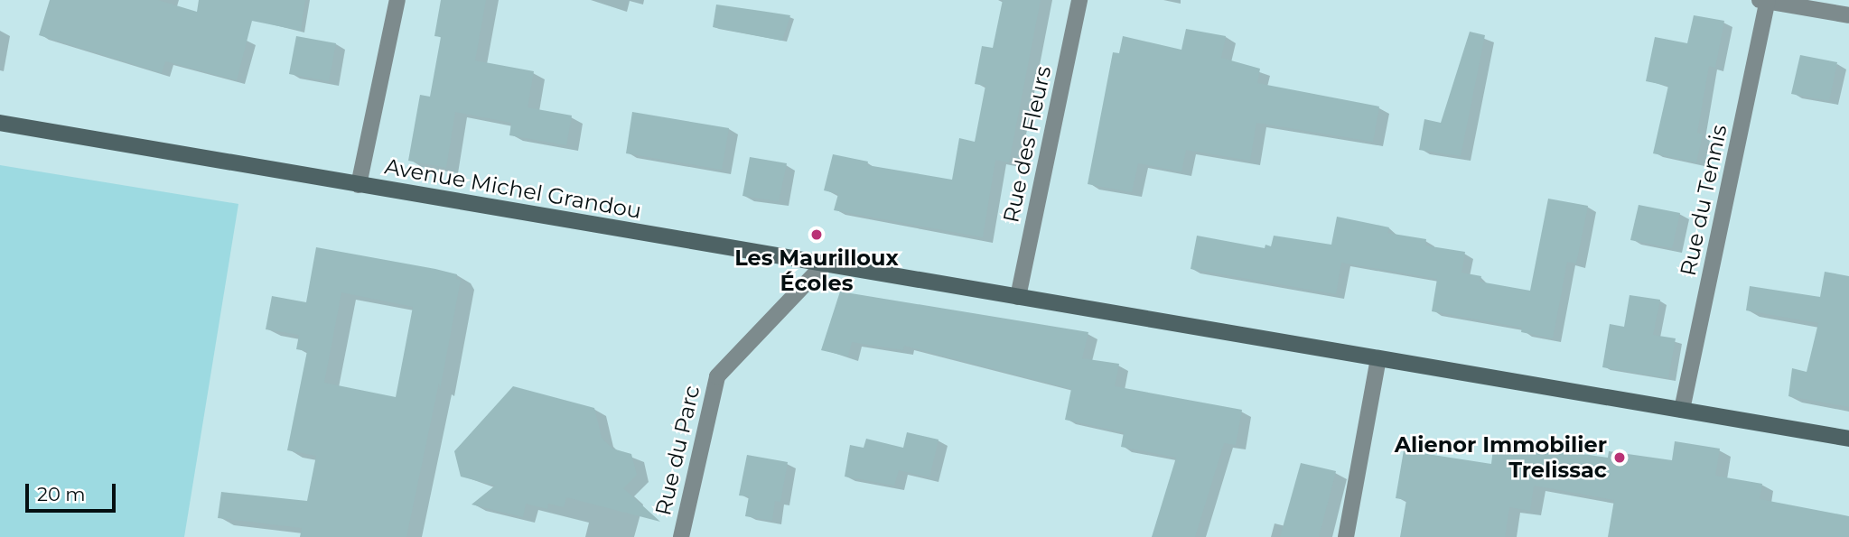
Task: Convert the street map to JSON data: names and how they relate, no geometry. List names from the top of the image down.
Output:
{
  "streets": {
    "main road": ["Avenue Michel Grandou"],
    "street": ["Rue des Fleurs", "Rue du Tennis", "Rue du Parc"]
  },
  "crossings": [
    ["Rue des Fleurs", "Avenue Michel Grandou"],
    ["Avenue Michel Grandou", "Rue du Tennis"],
    ["Avenue Michel Grandou", "Rue du Parc"]
  ],
  "places": ["Les Maurilloux Écoles", "Alienor Immobilier Trelissac"],
  "scale_bar": "20 m"
}
